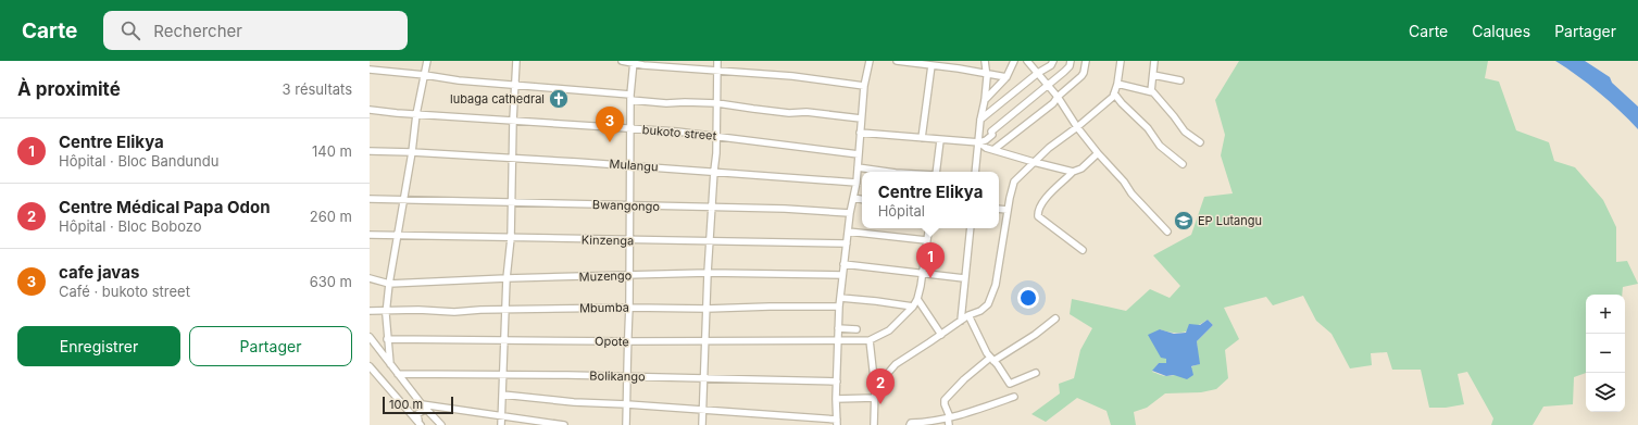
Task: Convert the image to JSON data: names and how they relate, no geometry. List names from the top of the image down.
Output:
{
  "streets": {
    "street": [
      "bukoto street",
      "Mulangu",
      "Bwangongo",
      "Kinzenga",
      "Muzengo",
      "Mbumba",
      "Opote",
      "Bolikango"
    ]
  },
  "places": {
    "church": ["lubaga cathedral"],
    "school or university": ["EP Lutangu"]
  },
  "scale_bar": "100 m",
  "page": {
    "header": "Carte",
    "search": "Rechercher",
    "nav": ["Carte", "Calques", "Partager"],
    "heading": ["À proximité", "3 résultats"],
    "pins": ["3", "1", "2"],
    "list": [
      {
        "mark": "1",
        "name": "Centre Elikya",
        "note": "Hôpital · Bloc Bandundu",
        "value": "140 m"
      },
      {
        "mark": "2",
        "name": "Centre Médical Papa Odon",
        "note": "Hôpital · Bloc Bobozo",
        "value": "260 m"
      },
      {
        "mark": "3",
        "name": "cafe javas",
        "note": "Café · bukoto street",
        "value": "630 m"
      }
    ],
    "popup": ["Centre Elikya", "Hôpital"],
    "map_buttons": ["+", "−"],
    "buttons": ["Enregistrer", "Partager"],
    "scale": "100 m"
  }
}
